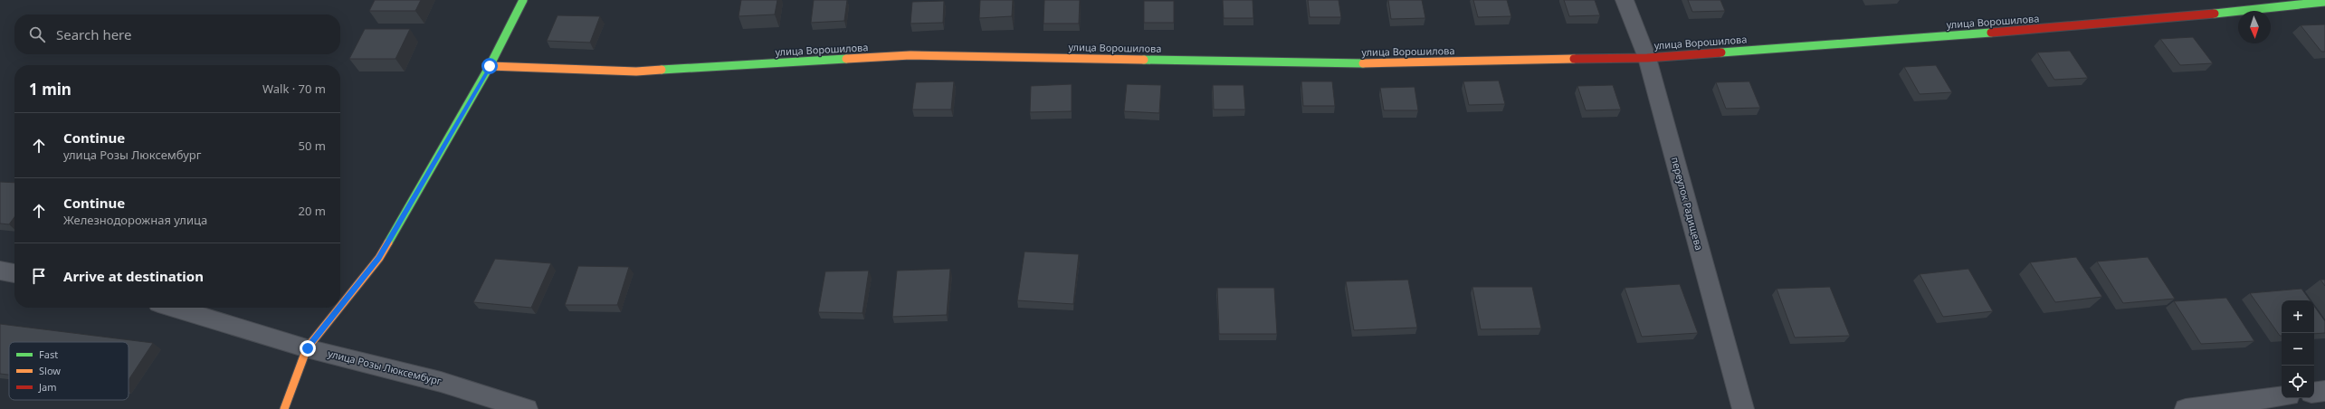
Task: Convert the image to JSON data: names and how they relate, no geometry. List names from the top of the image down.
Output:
{
  "streets": {
    "street": ["улица Ворошилова", "переулок Радищева", "улица Розы Люксембург"]
  },
  "crossings": [
    ["улица Ворошилова", "переулок Радищева"]
  ],
  "legend": ["Fast", "Slow", "Jam"],
  "north": "bottom",
  "page": {
    "search": "Search here",
    "heading": ["1 min", "Walk · 70 m"],
    "list": [
      ["Continue", "улица Розы Люксембург", "50 m"],
      ["Continue", "Железнодорожная улица", "20 m"],
      "Arrive at destination"
    ],
    "map_buttons": ["+", "−"]
  }
}
